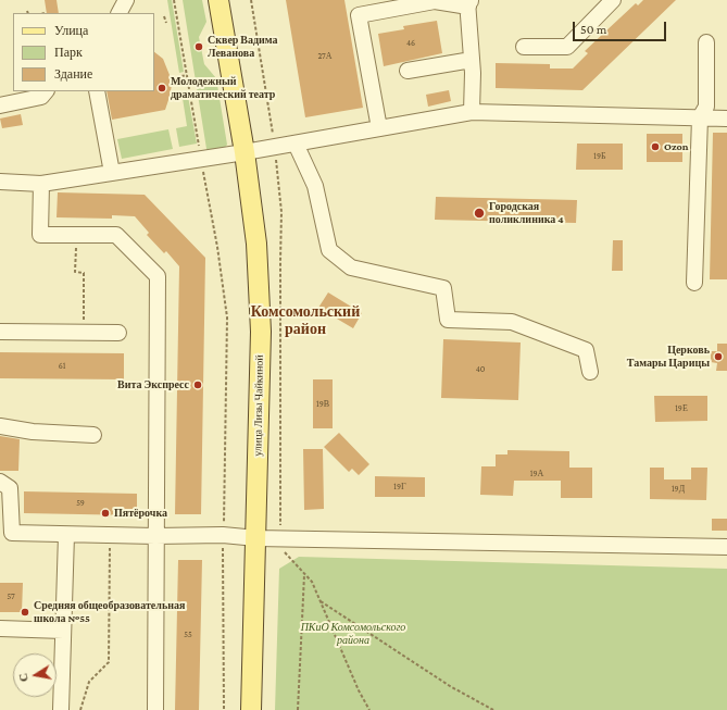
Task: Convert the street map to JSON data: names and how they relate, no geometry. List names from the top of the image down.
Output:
{
  "streets": {
    "main road": ["улица Лизы Чайкиной"]
  },
  "districts": ["Комсомольский район"],
  "parks": ["ПКиО Комсомольского района"],
  "places": [
    "Сквер Вадима Леванова",
    "Молодежный драматический театр",
    "Ozon",
    "Городская поликлиника 4",
    "Церковь Тамары Царицы",
    "Вита Экспресс",
    "Пятёрочка",
    "Средняя общеобразовательная школа №55"
  ],
  "house_numbers": [
    "46",
    "27А",
    "19Б",
    "61",
    "40",
    "19В",
    "19Е",
    "19А",
    "19Г",
    "19Д",
    "59",
    "57",
    "55"
  ],
  "legend": ["Улица", "Парк", "Здание"],
  "scale_bar": "50 m",
  "north": "left"
}
